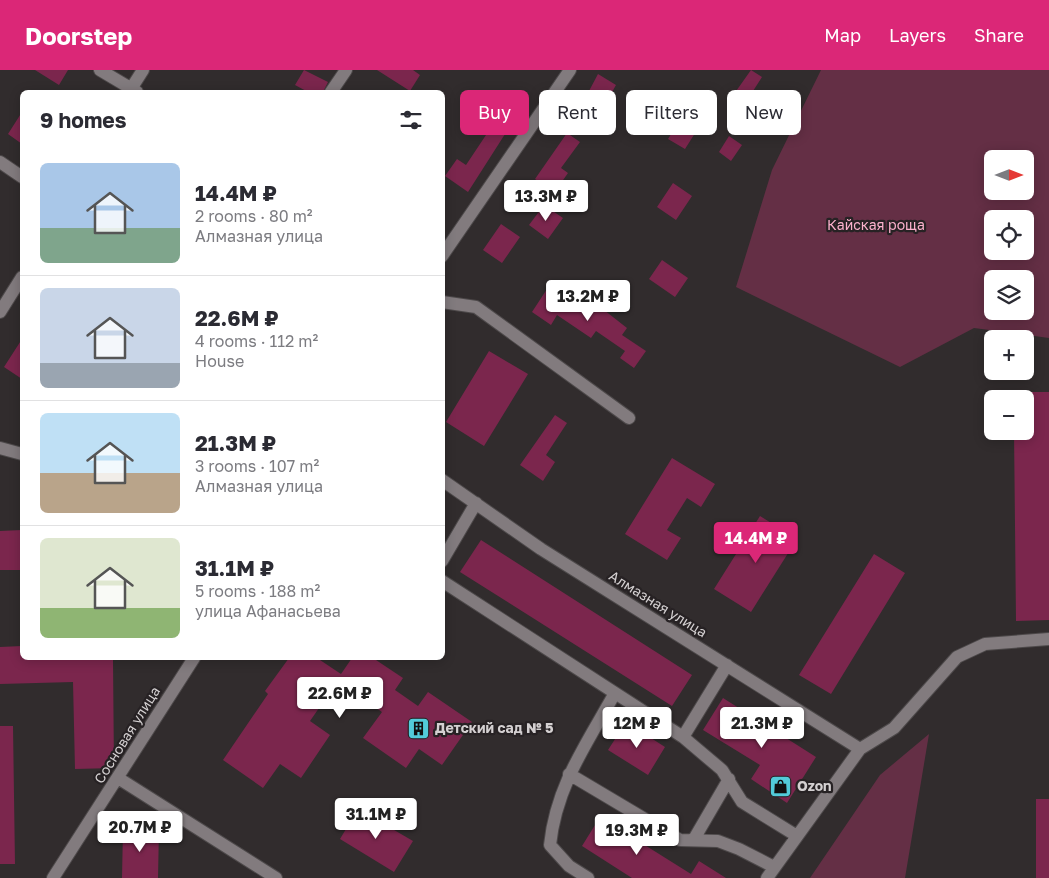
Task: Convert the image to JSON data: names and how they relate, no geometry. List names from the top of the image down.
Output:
{
  "streets": {
    "street": ["Алмазная улица", "Сосновая улица"]
  },
  "parks": ["Кайская роща"],
  "places": {
    "building": ["Детский сад № 5"],
    "shop": ["Ozon"]
  },
  "north": "right",
  "page": {
    "header": "Doorstep",
    "nav": ["Map", "Layers", "Share"],
    "chip": [
      "Buy",
      "Rent",
      "Filters",
      "New"
    ],
    "heading": "9 homes",
    "map_buttons": ["+", "−"],
    "list": [
      {
        "name": "14.4M ₽",
        "note": "2 rooms · 80 m² · Алмазная улица"
      },
      {
        "name": "22.6M ₽",
        "note": "4 rooms · 112 m² · House"
      },
      {
        "name": "21.3M ₽",
        "note": "3 rooms · 107 m² · Алмазная улица"
      },
      {
        "name": "31.1M ₽",
        "note": "5 rooms · 188 m² · улица Афанасьева"
      }
    ],
    "price": [
      "13.3M ₽",
      "13.2M ₽",
      "14.4M ₽",
      "22.6M ₽",
      "12M ₽",
      "21.3M ₽",
      "31.1M ₽",
      "20.7M ₽",
      "19.3M ₽"
    ]
  }
}
